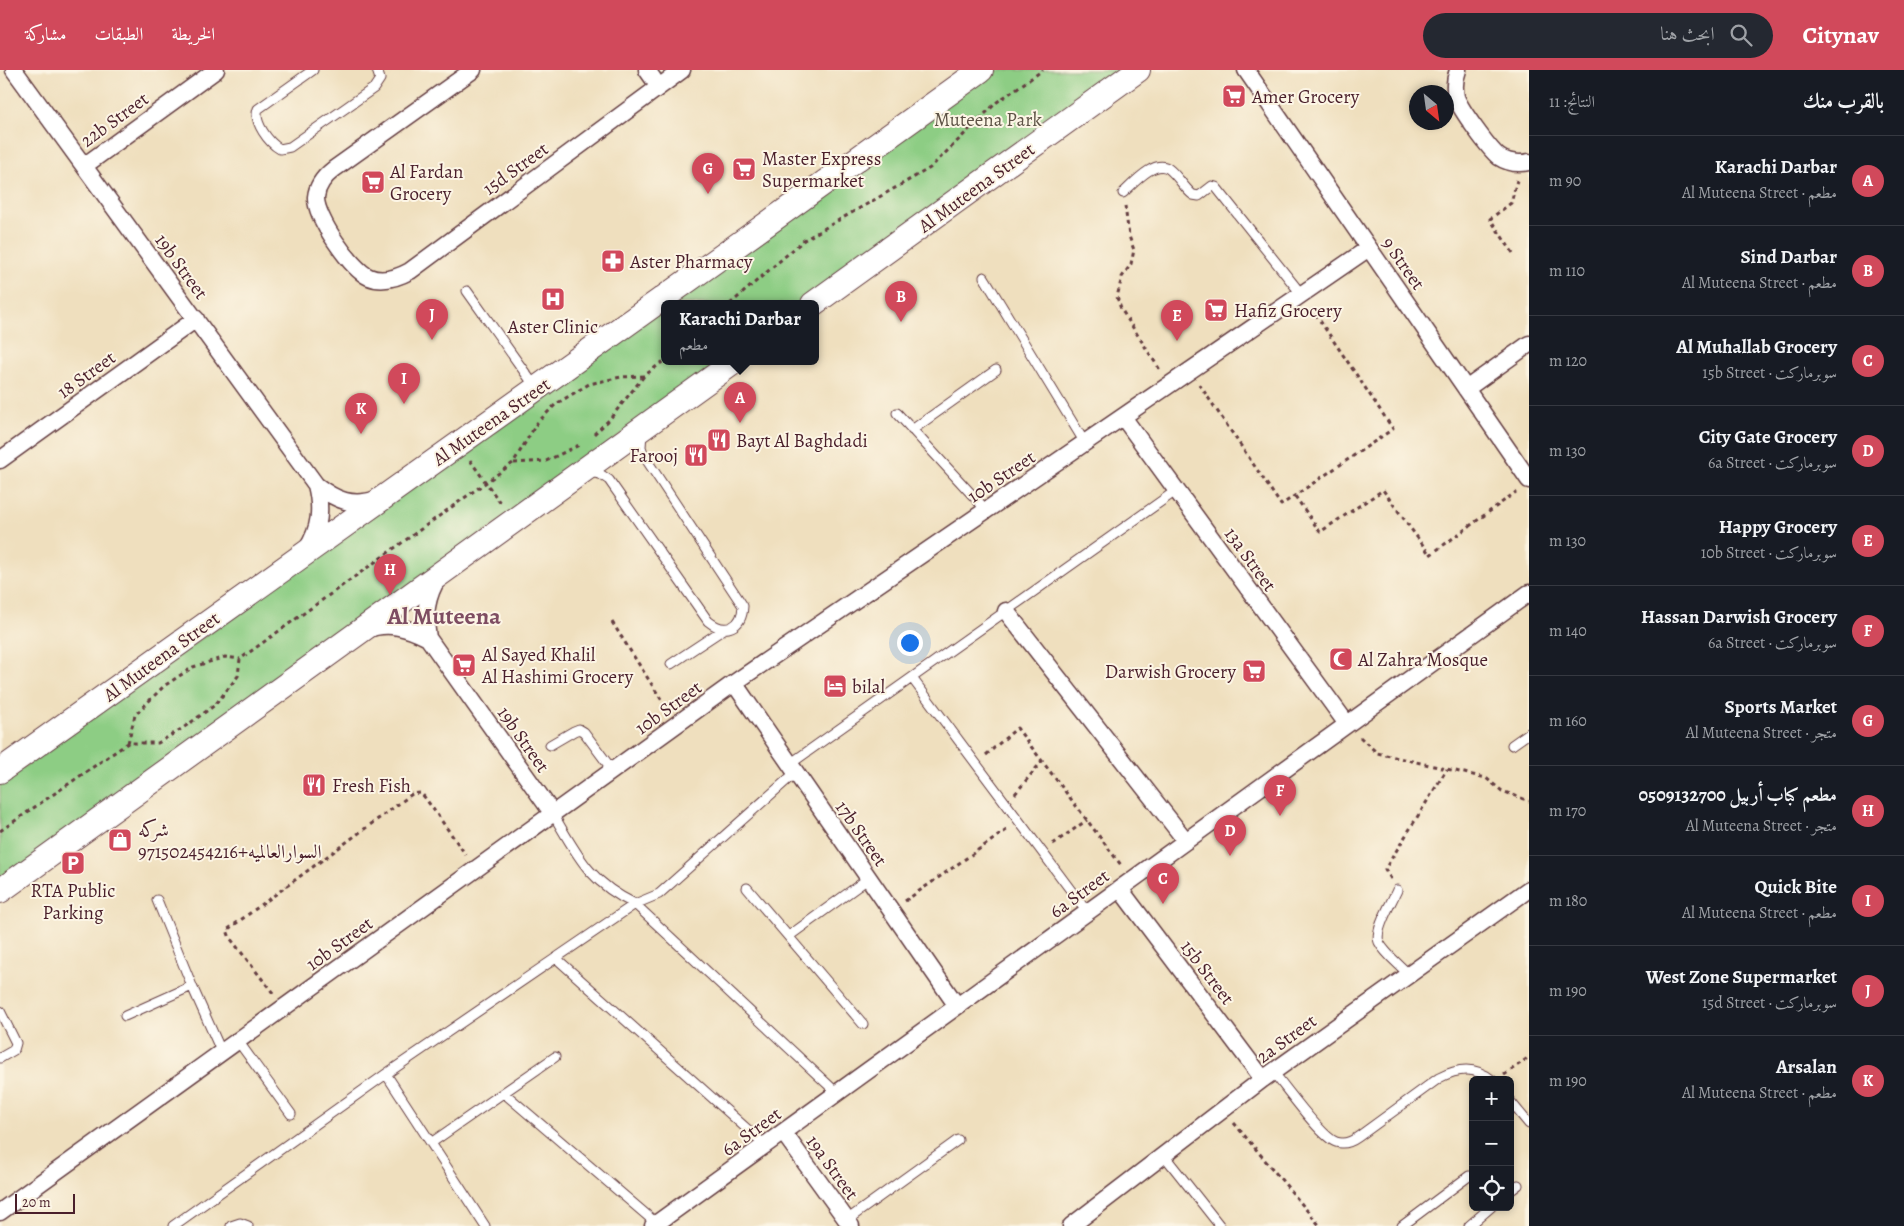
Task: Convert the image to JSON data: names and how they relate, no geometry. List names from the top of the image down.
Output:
{
  "streets": {
    "street": [
      "22b Street",
      "15d Street",
      "Al Muteena Street",
      "9 Street",
      "19b Street",
      "18 Street",
      "10b Street",
      "13a Street",
      "17b Street",
      "6a Street",
      "15b Street",
      "2a Street",
      "19a Street"
    ]
  },
  "crossings": [
    ["22b Street", "19b Street"],
    ["Al Muteena Street", "19b Street"],
    ["9 Street", "10b Street"],
    ["19b Street", "18 Street"],
    ["19b Street", "10b Street"],
    ["10b Street", "13a Street"],
    ["10b Street", "17b Street"],
    ["13a Street", "6a Street"],
    ["17b Street", "6a Street"],
    ["6a Street", "15b Street"],
    ["6a Street", "19a Street"],
    ["15b Street", "2a Street"]
  ],
  "districts": ["Al Muteena"],
  "parks": ["Muteena Park"],
  "places": {
    "supermarket": [
      "Amer Grocery",
      "Master Express Supermarket",
      "Al Fardan Grocery",
      "Hafiz Grocery",
      "Al Sayed Khalil Al Hashimi Grocery",
      "Darwish Grocery"
    ],
    "pharmacy": ["Aster Pharmacy"],
    "hospital": ["Aster Clinic"],
    "restaurant": ["Bayt Al Baghdadi", "Farooj", "Fresh Fish"],
    "mosque": ["Al Zahra Mosque"],
    "hotel": ["bilal"],
    "shop": ["شركه السوارالعالميه+971502454216"],
    "parking": ["RTA Public Parking"]
  },
  "scale_bar": "20 m",
  "north": "bottom right",
  "page": {
    "header": "Citynav",
    "search": "ابحث هنا",
    "nav": ["الخريطة", "الطبقات", "مشاركة"],
    "heading": ["بالقرب منك", "النتائج: 11"],
    "list": [
      {
        "mark": "A",
        "name": "Karachi Darbar",
        "note": "مطعم · Al Muteena Street",
        "value": "90 m"
      },
      {
        "mark": "B",
        "name": "Sind Darbar",
        "note": "مطعم · Al Muteena Street",
        "value": "110 m"
      },
      {
        "mark": "C",
        "name": "Al Muhallab Grocery",
        "note": "سوبرماركت · 15b Street",
        "value": "120 m"
      },
      {
        "mark": "D",
        "name": "City Gate Grocery",
        "note": "سوبرماركت · 6a Street",
        "value": "130 m"
      },
      {
        "mark": "E",
        "name": "Happy Grocery",
        "note": "سوبرماركت · 10b Street",
        "value": "130 m"
      },
      {
        "mark": "F",
        "name": "Hassan Darwish Grocery",
        "note": "سوبرماركت · 6a Street",
        "value": "140 m"
      },
      {
        "mark": "G",
        "name": "Sports Market",
        "note": "متجر · Al Muteena Street",
        "value": "160 m"
      },
      {
        "mark": "H",
        "name": "مطعم كباب أربيل 0509132700",
        "note": "متجر · Al Muteena Street",
        "value": "170 m"
      },
      {
        "mark": "I",
        "name": "Quick Bite",
        "note": "مطعم · Al Muteena Street",
        "value": "180 m"
      },
      {
        "mark": "J",
        "name": "West Zone Supermarket",
        "note": "سوبرماركت · 15d Street",
        "value": "190 m"
      },
      {
        "mark": "K",
        "name": "Arsalan",
        "note": "مطعم · Al Muteena Street",
        "value": "190 m"
      }
    ],
    "pins": [
      "G",
      "B",
      "J",
      "E",
      "I",
      "A",
      "K",
      "H",
      "F",
      "D",
      "C"
    ],
    "popup": ["Karachi Darbar", "مطعم"],
    "map_buttons": ["+", "−"],
    "scale": "20 m"
  }
}
